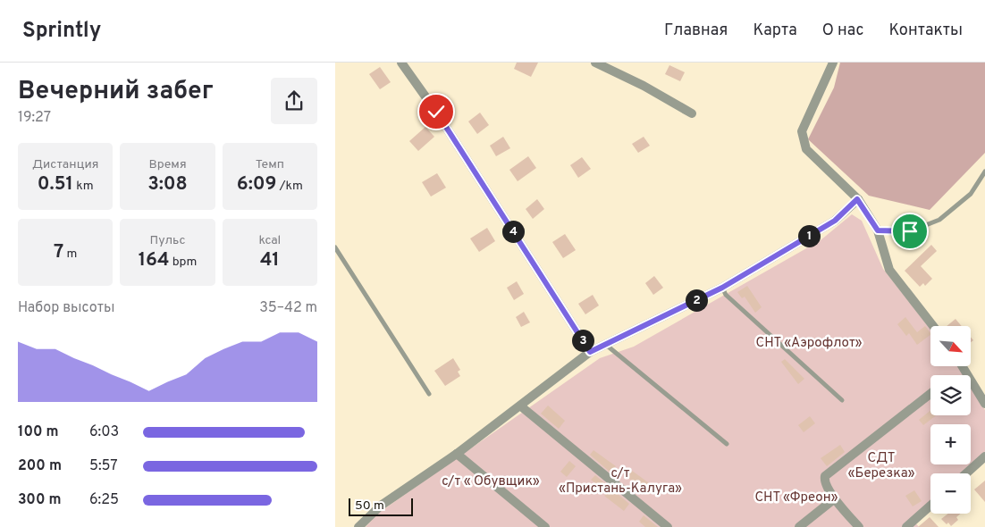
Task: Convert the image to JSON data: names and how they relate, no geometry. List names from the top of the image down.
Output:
{
  "parks": [
    "СНТ «Аэрофлот»",
    "СДТ «Березка»",
    "с/т «Пристань-Калуга»",
    "с/т « Обувщик»",
    "СНТ «Фреон»"
  ],
  "scale_bar": "50 m",
  "north": "bottom right",
  "page": {
    "header": "Sprintly",
    "nav": [
      "Главная",
      "Карта",
      "О нас",
      "Контакты"
    ],
    "heading": ["Вечерний забег", "19:27"],
    "stats": [
      ["Дистанция", "0.51 km"],
      ["Время", "3:08"],
      ["Темп", "6:09 /km"],
      ["7 m"],
      ["Пульс", "164 bpm"],
      ["kcal", "41"]
    ],
    "pins": [
      "4",
      "1",
      "2",
      "3"
    ],
    "chart": ["Набор высоты", "35–42 m"],
    "map_buttons": ["+", "−"],
    "list": [
      {
        "name": "100 m",
        "note": "6:03"
      },
      {
        "name": "200 m",
        "note": "5:57"
      },
      {
        "name": "300 m",
        "note": "6:25"
      }
    ],
    "scale": "50 m"
  }
}
